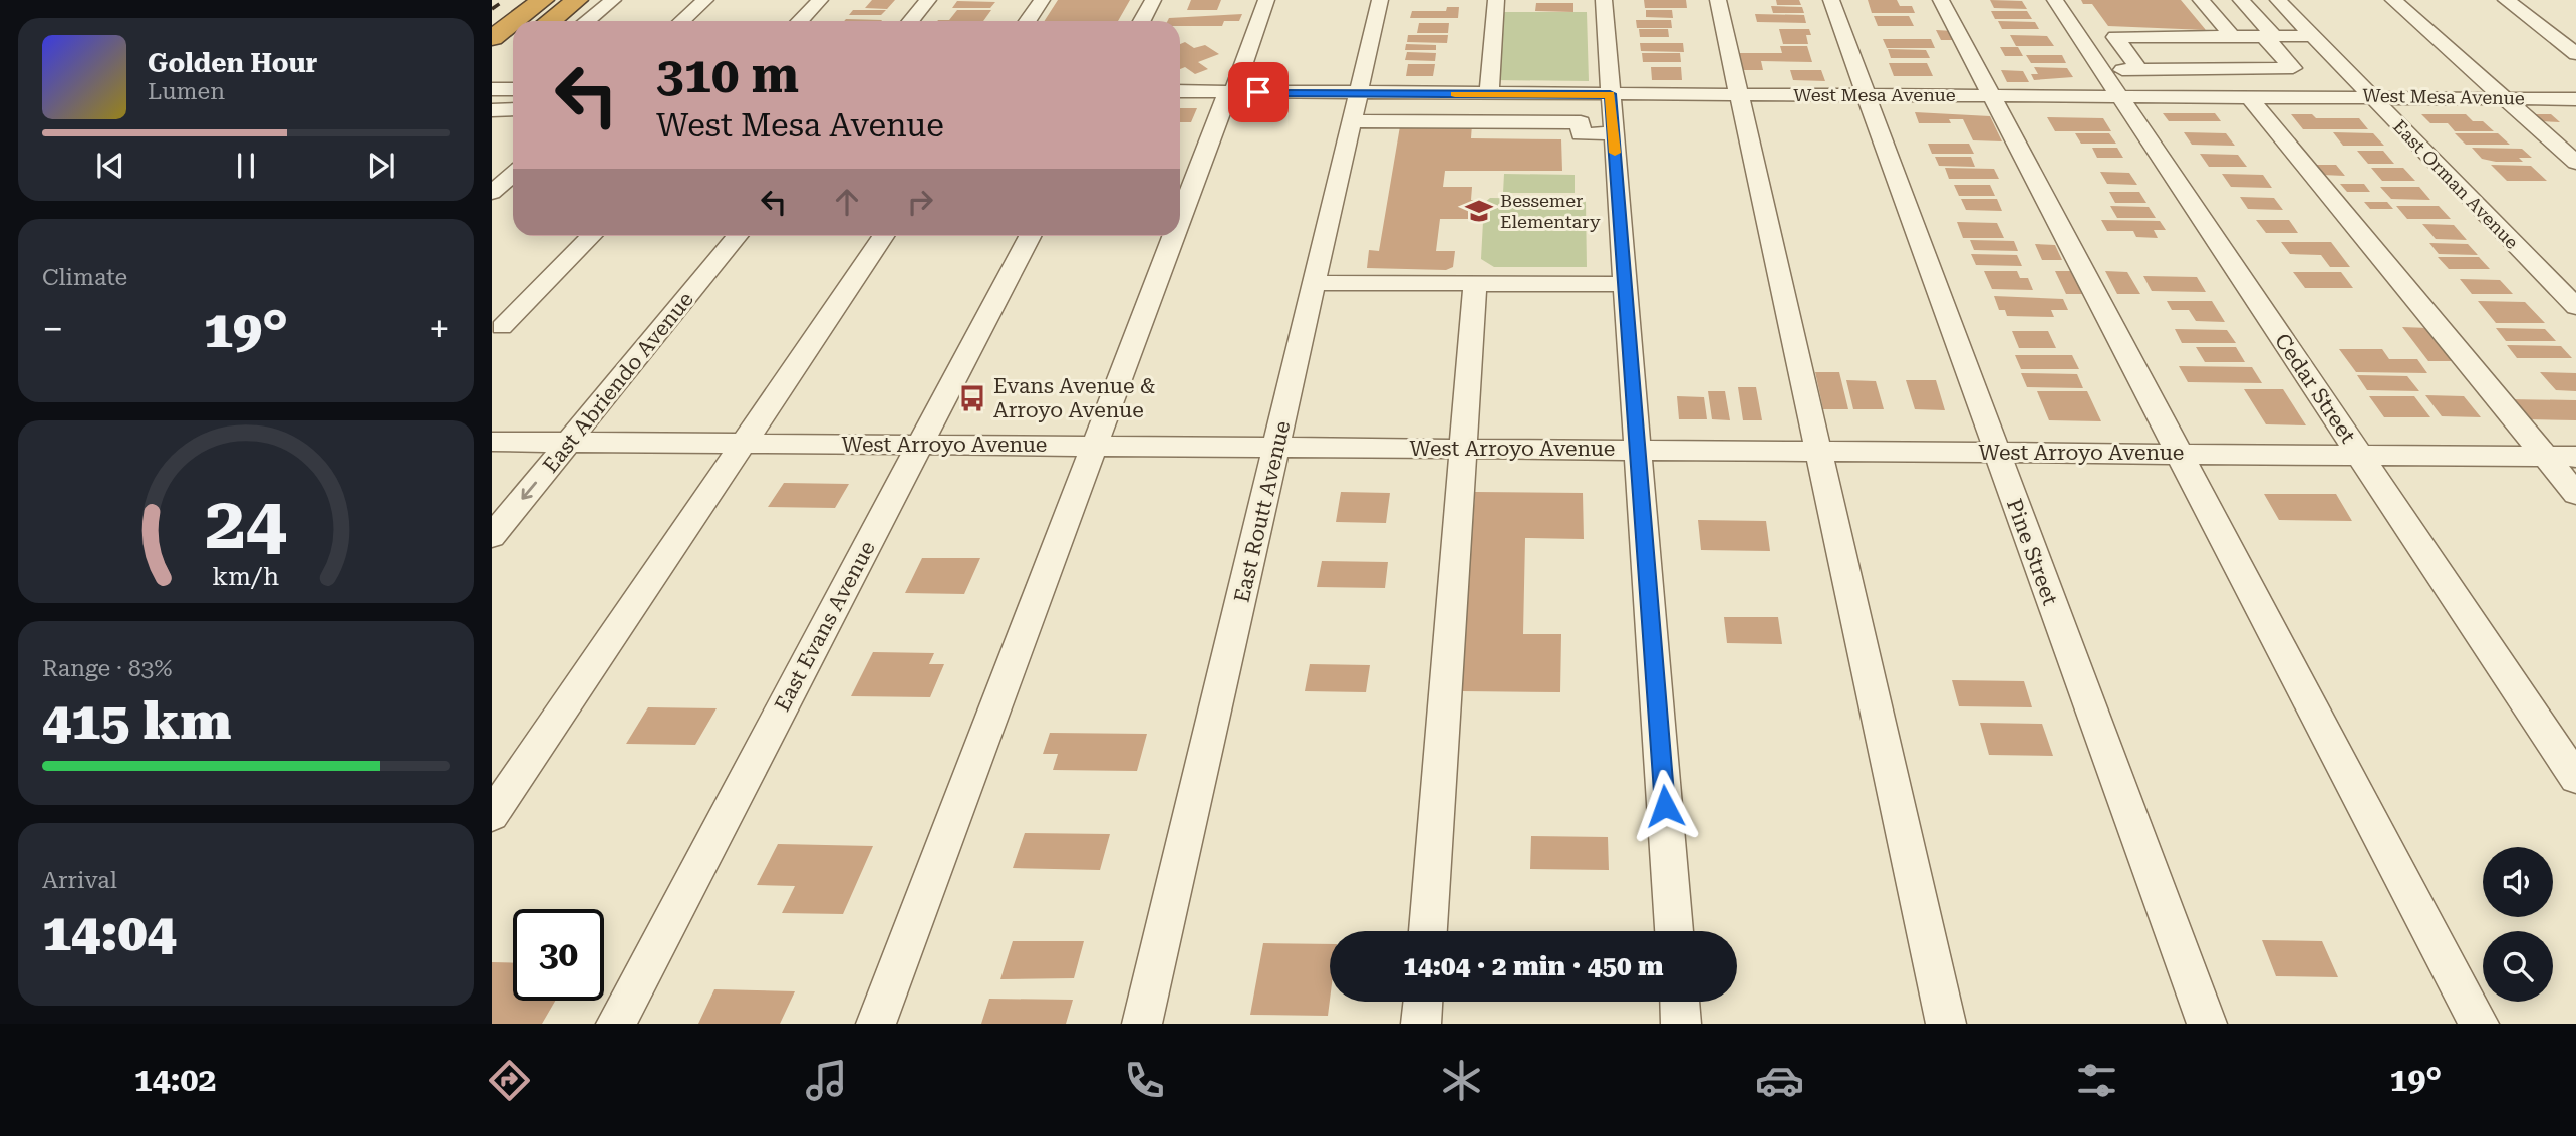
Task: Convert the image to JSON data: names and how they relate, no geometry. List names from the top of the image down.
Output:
{
  "streets": {
    "street": [
      "West Mesa Avenue",
      "East Orman Avenue",
      "East Abriendo Avenue",
      "Cedar Street",
      "West Arroyo Avenue",
      "East Routt Avenue",
      "Pine Street",
      "East Evans Avenue"
    ]
  },
  "crossings": [
    ["West Mesa Avenue", "East Orman Avenue"],
    ["West Mesa Avenue", "Cedar Street"],
    ["West Mesa Avenue", "East Routt Avenue"],
    ["West Mesa Avenue", "Pine Street"],
    ["East Abriendo Avenue", "West Arroyo Avenue"],
    ["Cedar Street", "West Arroyo Avenue"],
    ["West Arroyo Avenue", "East Routt Avenue"],
    ["West Arroyo Avenue", "Pine Street"],
    ["West Arroyo Avenue", "East Evans Avenue"]
  ],
  "places": {
    "school or university": ["Bessemer Elementary"],
    "bus stop": ["Evans Avenue & Arroyo Avenue"]
  },
  "page": {
    "turn": ["310 m", "West Mesa Avenue"],
    "song": ["Golden Hour", "Lumen"],
    "tile": [
      "Climate",
      ["Range · 83%", "415 km"],
      ["Arrival", "14:04"]
    ],
    "heat": ["−", "19°", "+"],
    "limit": "30",
    "trip": "14:04 · 2 min · 450 m",
    "tabs": ["14:02", "19°"],
    "gauge": ["24", "km/h"]
  }
}
